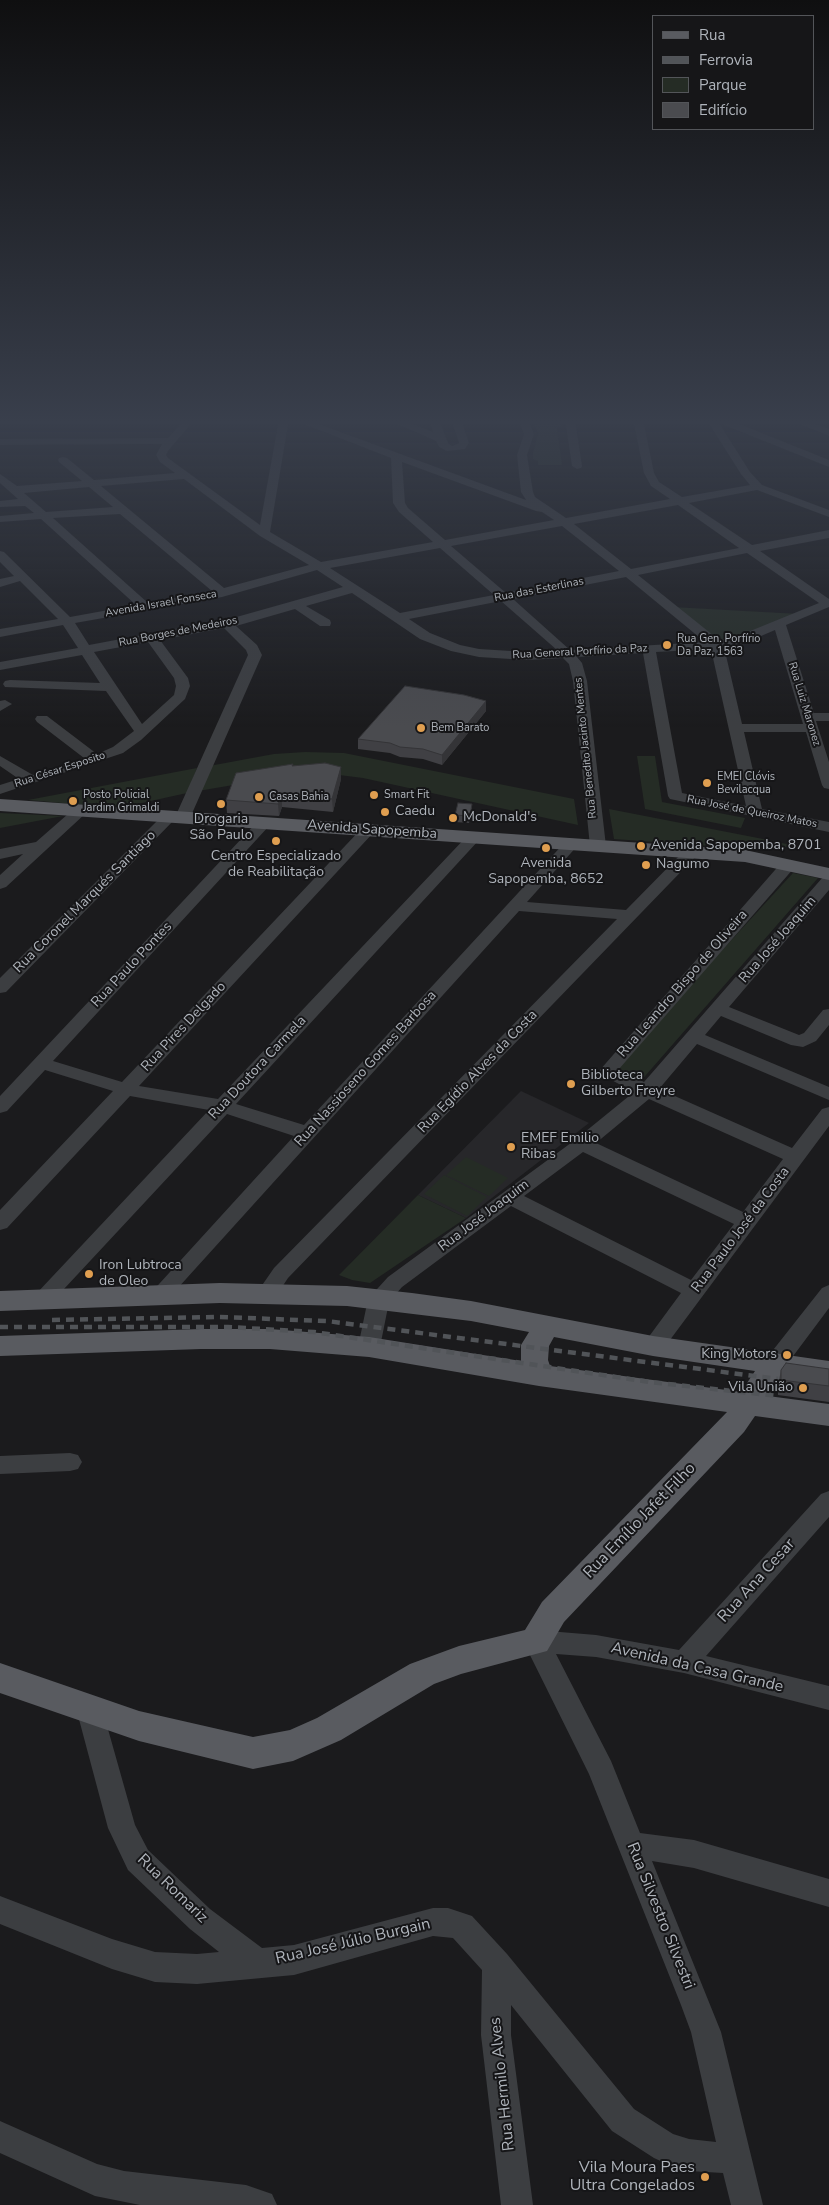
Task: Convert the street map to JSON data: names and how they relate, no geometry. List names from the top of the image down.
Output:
{
  "streets": {
    "main road": ["Avenida Sapopemba", "Rua Emílio Jafet Filho", "Avenida da Casa Grande"],
    "street": [
      "Rua das Esterlinas",
      "Avenida Israel Fonseca",
      "Rua Borges de Medeiros",
      "Rua General Porfírio da Paz",
      "Rua Luiz Maronez",
      "Rua Benedito Jacinto Mentes",
      "Rua César Esposito",
      "Rua José de Queiroz Matos",
      "Rua Coronel Marqués Santiago",
      "Rua José Joaquim",
      "Rua Paulo Pontes",
      "Rua Leandro Bispo de Oliveira",
      "Rua Pires Delgado",
      "Rua Doutora Carmela",
      "Rua Nassioseno Gomes Barbosa",
      "Rua Egídio Alves da Costa",
      "Rua Paulo José da Costa",
      "Rua Ana Cesar",
      "Rua Romariz",
      "Rua Silvestro Silvestri",
      "Rua José Júlio Burgain",
      "Rua Hermilo Alves"
    ]
  },
  "crossings": [
    ["Rua das Esterlinas", "Rua General Porfírio da Paz"],
    ["Avenida Israel Fonseca", "Rua General Porfírio da Paz"],
    ["Rua Borges de Medeiros", "Rua General Porfírio da Paz"],
    ["Rua Borges de Medeiros", "Rua César Esposito"],
    ["Rua General Porfírio da Paz", "Rua Luiz Maronez"],
    ["Rua General Porfírio da Paz", "Rua Benedito Jacinto Mentes"],
    ["Rua General Porfírio da Paz", "Rua José de Queiroz Matos"],
    ["Rua Benedito Jacinto Mentes", "Avenida Sapopemba"],
    ["Avenida Sapopemba", "Rua Coronel Marqués Santiago"],
    ["Avenida Sapopemba", "Rua Paulo Pontes"],
    ["Avenida Sapopemba", "Rua Leandro Bispo de Oliveira"],
    ["Avenida Sapopemba", "Rua Pires Delgado"],
    ["Avenida Sapopemba", "Rua Doutora Carmela"],
    ["Avenida Sapopemba", "Rua Nassioseno Gomes Barbosa"],
    ["Avenida Sapopemba", "Rua Egídio Alves da Costa"],
    ["Rua José Joaquim", "Rua Leandro Bispo de Oliveira"],
    ["Rua Emílio Jafet Filho", "Avenida da Casa Grande"],
    ["Rua Emílio Jafet Filho", "Rua Silvestro Silvestri"],
    ["Rua Ana Cesar", "Avenida da Casa Grande"],
    ["Avenida da Casa Grande", "Rua Romariz"],
    ["Avenida da Casa Grande", "Rua Silvestro Silvestri"],
    ["Rua Romariz", "Rua José Júlio Burgain"],
    ["Rua Silvestro Silvestri", "Rua José Júlio Burgain"],
    ["Rua José Júlio Burgain", "Rua Hermilo Alves"]
  ],
  "places": [
    "Rua Gen. Porfírio Da Paz, 1563",
    "Bem Barato",
    "EMEI Clóvis Bevilacqua",
    "Smart Fit",
    "Casas Bahia",
    "Posto Policial Jardim Grimaldi",
    "Drogaria São Paulo",
    "Caedu",
    "McDonald's",
    "Centro Especializado de Reabilitação",
    "Avenida Sapopemba, 8701",
    "Avenida Sapopemba, 8652",
    "Nagumo",
    "Biblioteca Gilberto Freyre",
    "EMEF Emilio Ribas",
    "Iron Lubtroca de Oleo",
    "King Motors",
    "Vila União",
    "Vila Moura Paes Ultra Congelados"
  ],
  "legend": [
    "Rua",
    "Ferrovia",
    "Parque",
    "Edifício"
  ]
}
